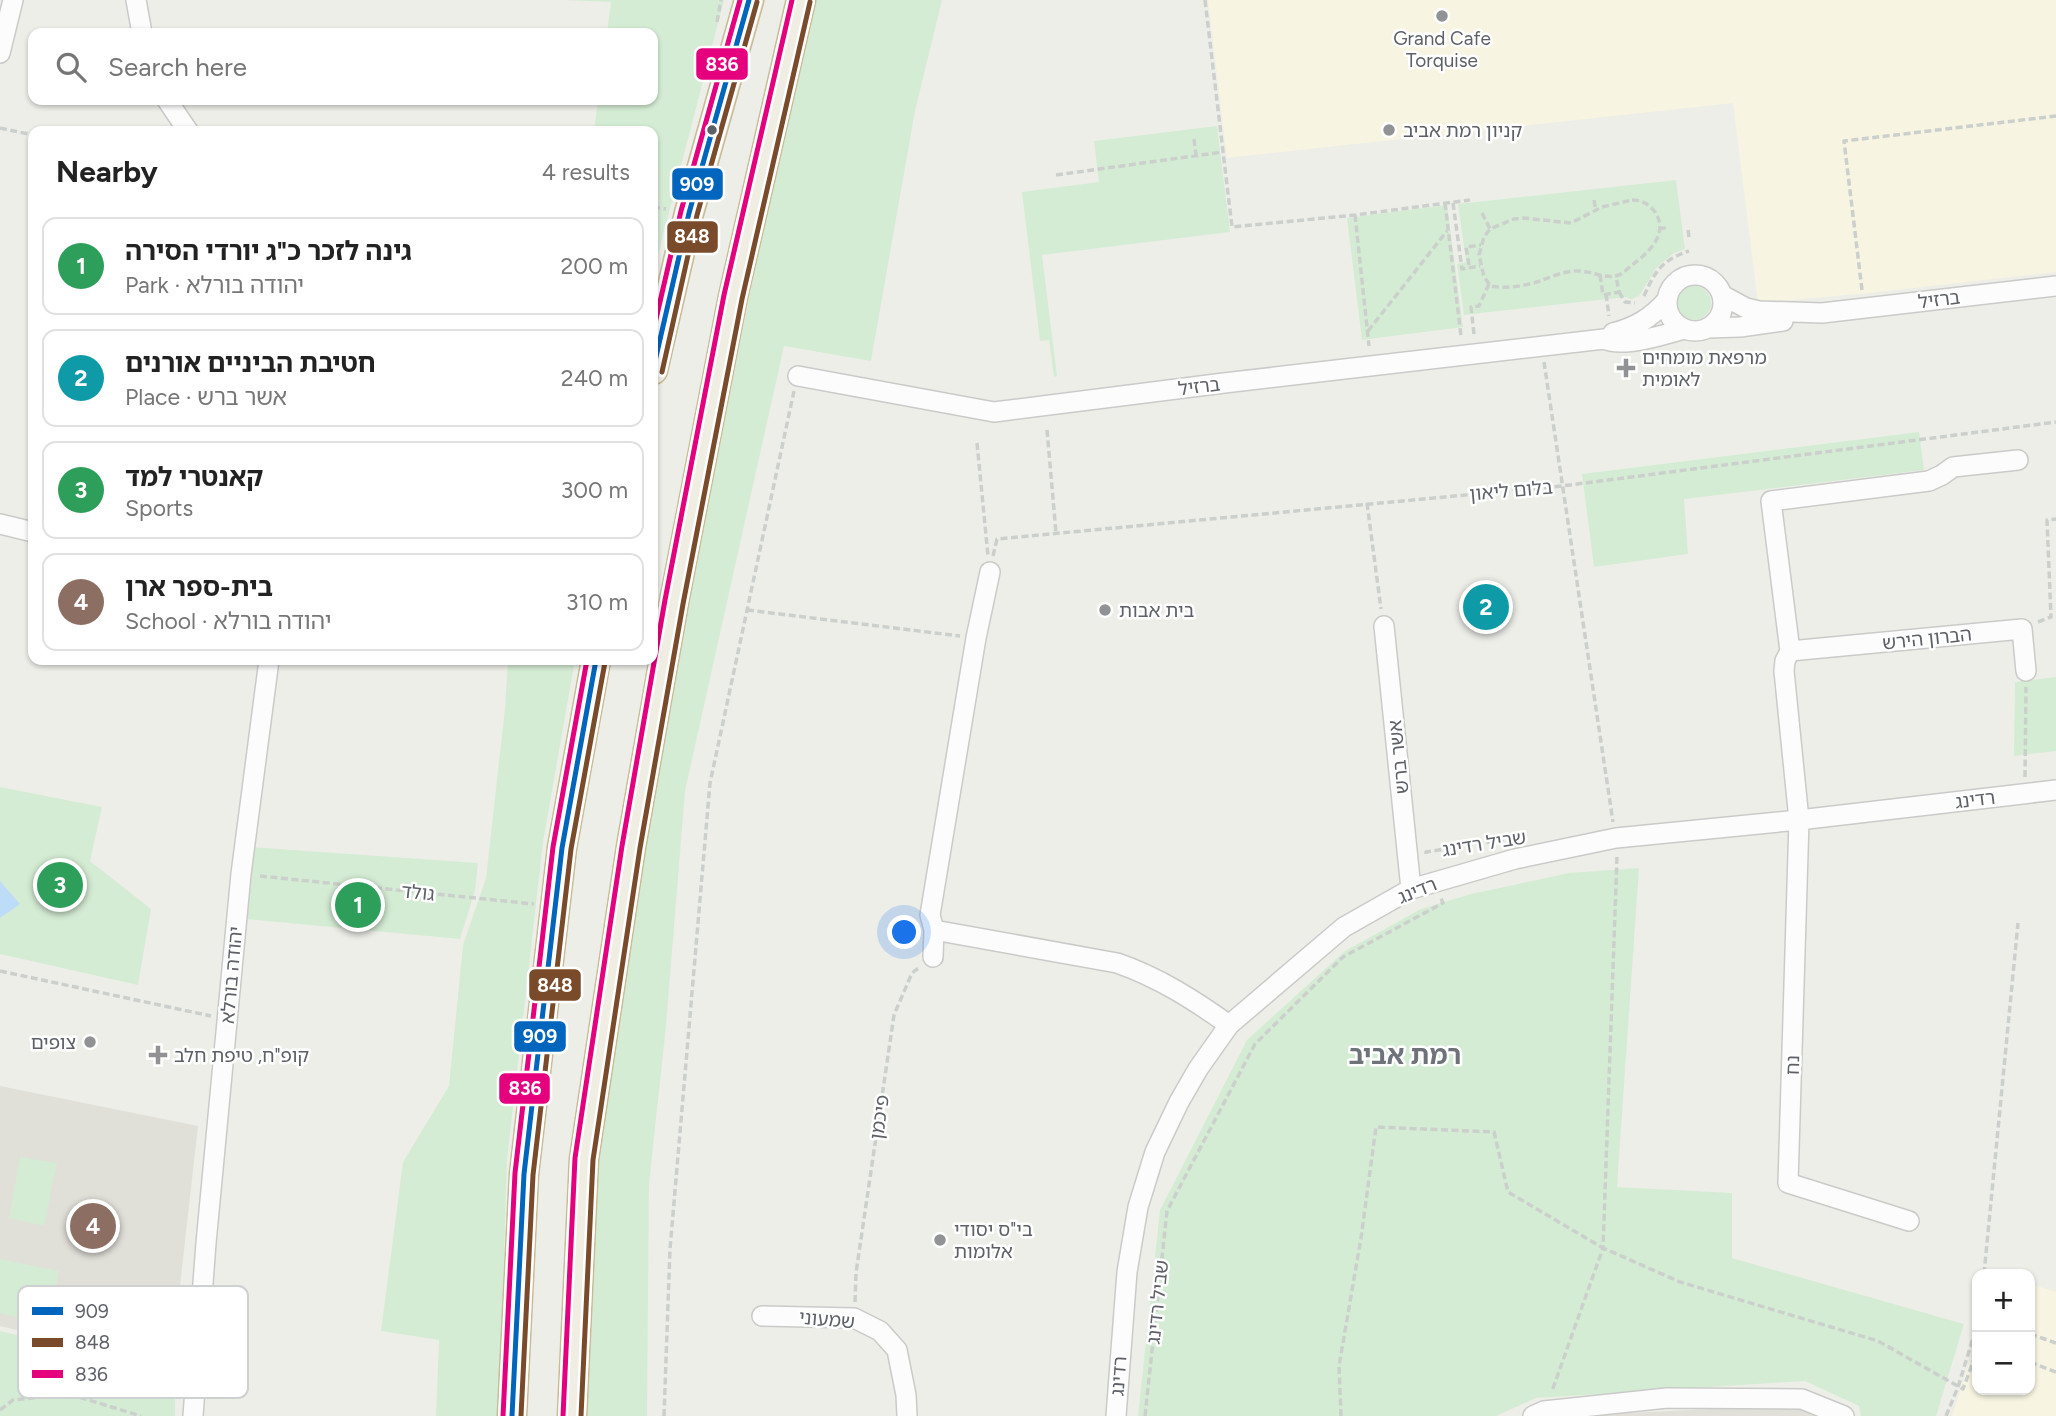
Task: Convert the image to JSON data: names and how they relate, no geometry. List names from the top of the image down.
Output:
{
  "streets": {
    "street": [
      "ברזיל",
      "הברון הירש",
      "אשר ברש",
      "רדינג",
      "יהודה בורלא",
      "נח",
      "שמעוני"
    ],
    "path": [
      "בלום ליאון",
      "שביל רדינג",
      "גולד",
      "פיכמן"
    ]
  },
  "crossings": [
    ["אשר ברש", "רדינג"],
    ["רדינג", "שביל רדינג"],
    ["רדינג", "נח"],
    ["גולד", "יהודה בורלא"],
    ["פיכמן", "שמעוני"]
  ],
  "districts": ["רמת אביב"],
  "places": {
    "other": [
      "Grand Cafe Torquise",
      "קניון רמת אביב",
      "בית אבות",
      "צופים",
      "בי\"ס יסודי אלומות"
    ],
    "health": ["מרפאת מומחים לאומית", "קופ\"ח, טיפת חלב"]
  },
  "lines": ["transit line 909", "transit line 836", "transit line 848"],
  "legend": ["909", "848", "836"],
  "page": {
    "search": "Search here",
    "heading": ["Nearby", "4 results"],
    "list": [
      {
        "mark": "1",
        "name": "גינה לזכר כ\"ג יורדי הסירה",
        "note": "Park · יהודה בורלא",
        "value": "200 m"
      },
      {
        "mark": "2",
        "name": "חטיבת הביניים אורנים",
        "note": "Place · אשר ברש",
        "value": "240 m"
      },
      {
        "mark": "3",
        "name": "קאנטרי למד",
        "note": "Sports",
        "value": "300 m"
      },
      {
        "mark": "4",
        "name": "בית-ספר ארן",
        "note": "School · יהודה בורלא",
        "value": "310 m"
      }
    ],
    "pins": [
      "2",
      "3",
      "1",
      "4"
    ],
    "map_buttons": ["+", "−"]
  }
}
